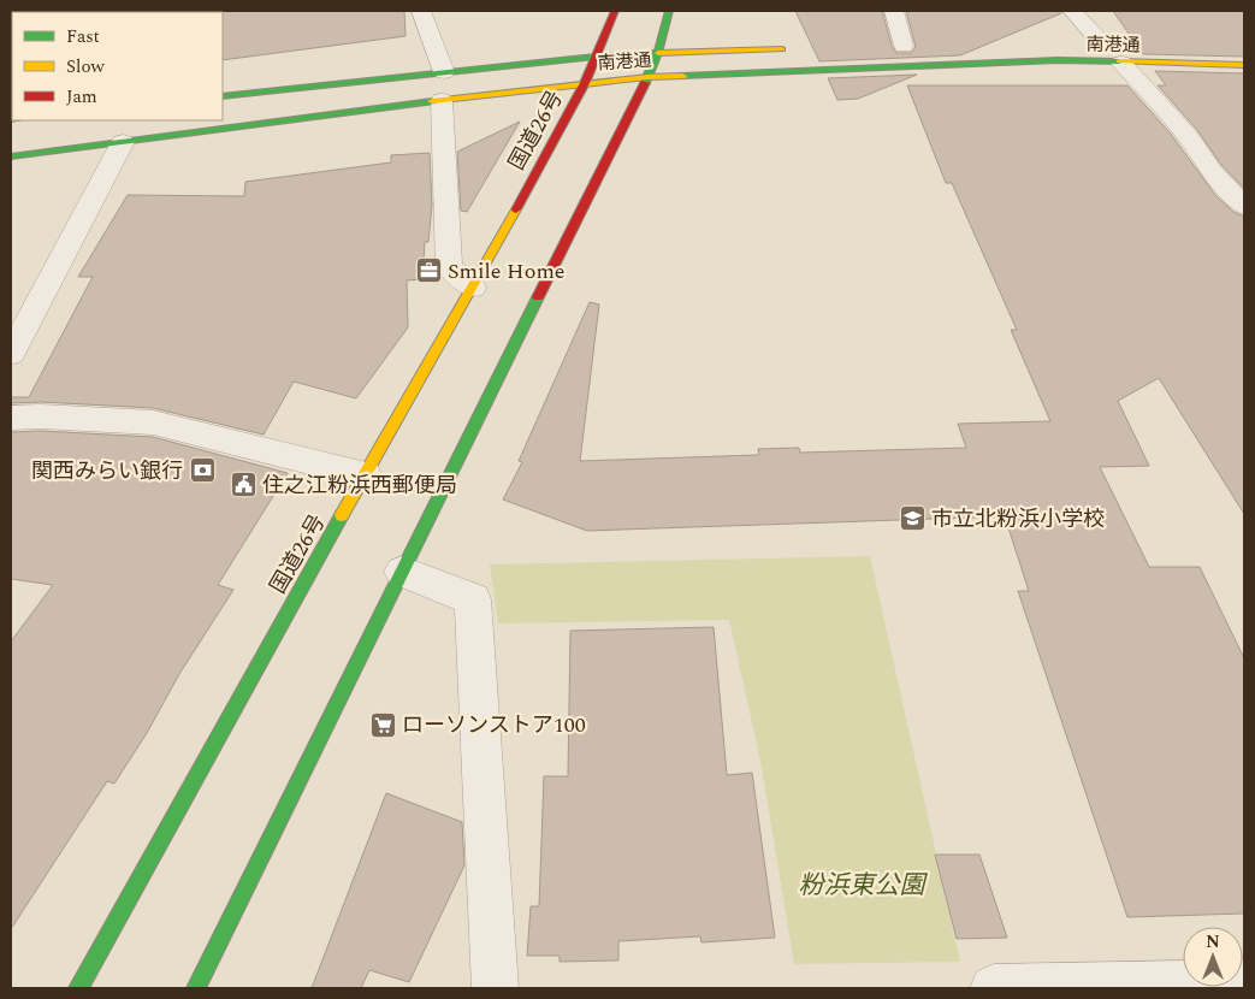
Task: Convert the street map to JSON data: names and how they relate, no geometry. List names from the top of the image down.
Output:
{
  "streets": {
    "main road": ["南港通", "国道26号"]
  },
  "crossings": [
    ["南港通", "国道26号"]
  ],
  "parks": ["粉浜東公園"],
  "places": {
    "office": ["Smile Home"],
    "bank": ["関西みらい銀行"],
    "public building": ["住之江粉浜西郵便局"],
    "school or university": ["市立北粉浜小学校"],
    "supermarket": ["ローソンストア100"]
  },
  "legend": ["Fast", "Slow", "Jam"],
  "north": "top"
}
